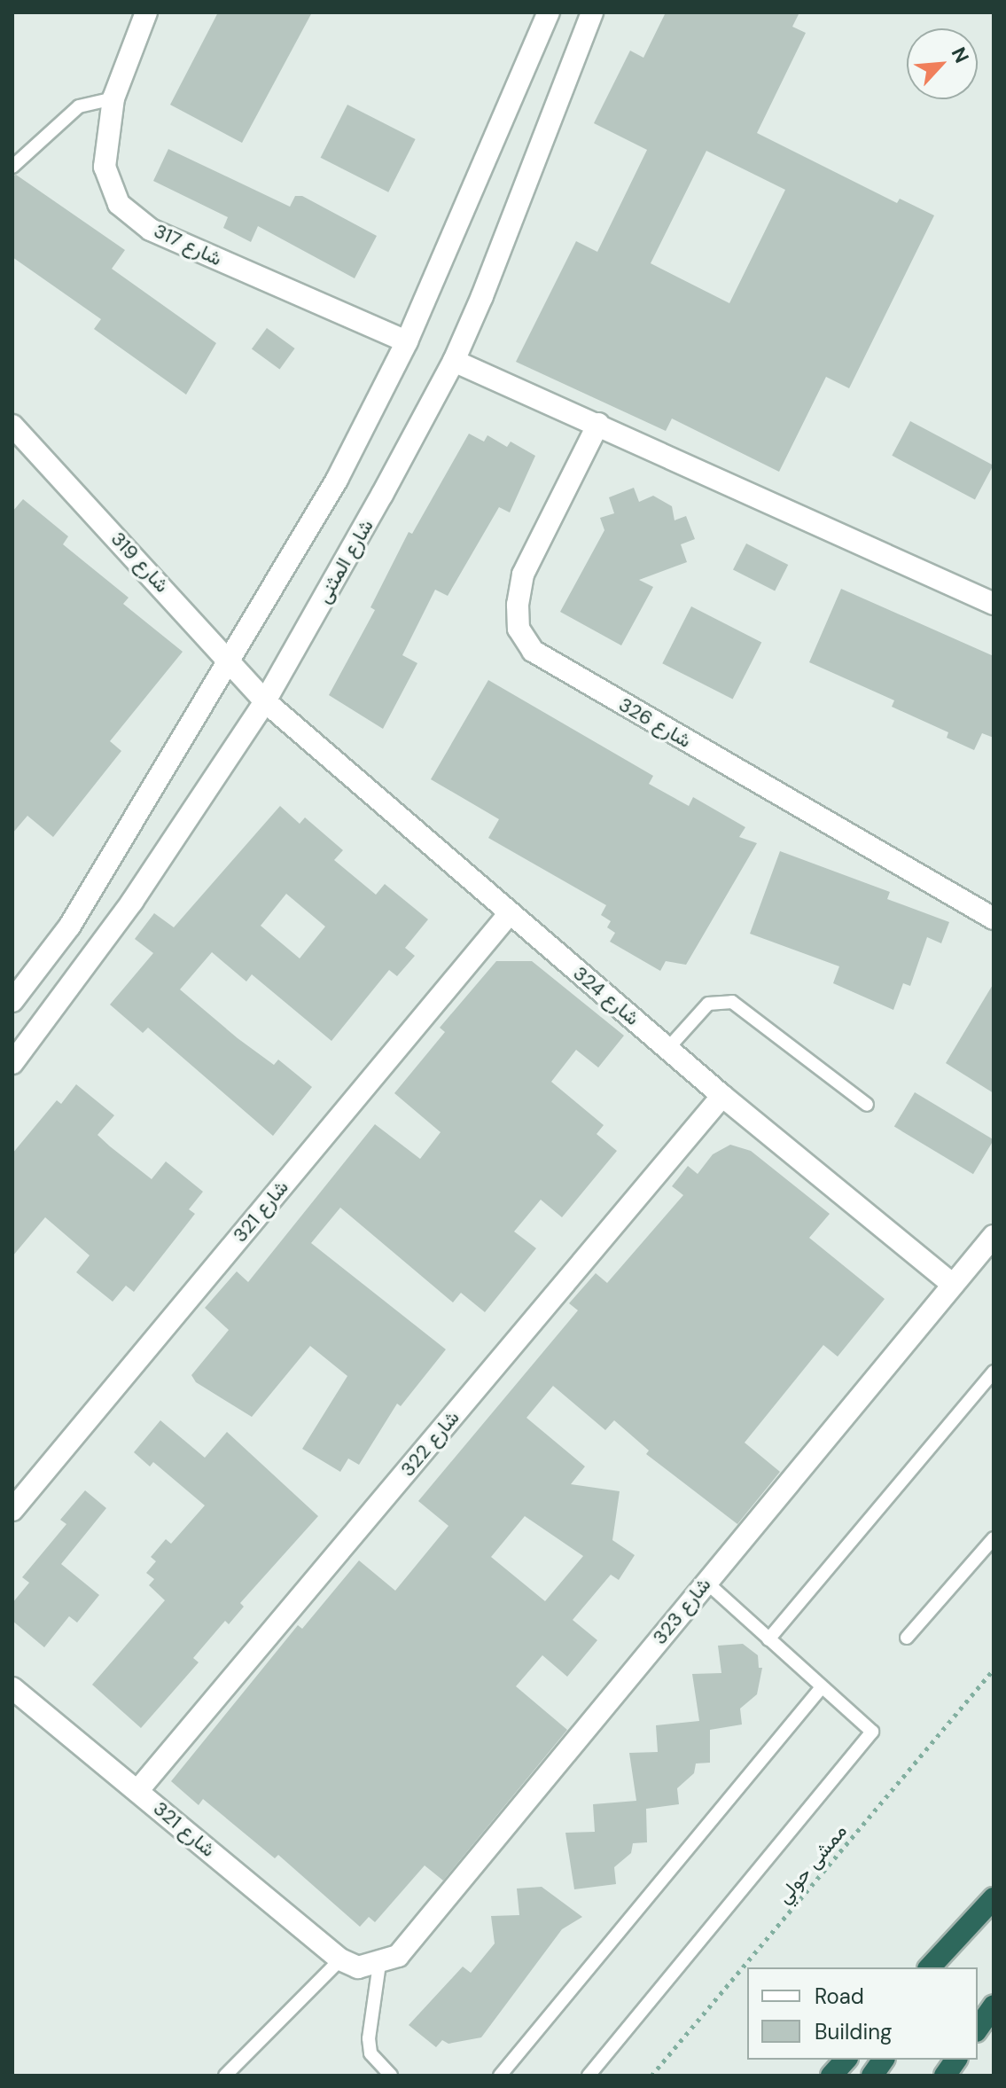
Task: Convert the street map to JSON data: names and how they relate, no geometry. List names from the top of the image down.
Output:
{
  "streets": {
    "street": [
      "شارع 317",
      "شارع المثنى",
      "شارع 319",
      "شارع 326",
      "شارع 324",
      "شارع 321",
      "شارع 322",
      "شارع 323"
    ],
    "path": ["ممشى حولي"]
  },
  "crossings": [
    ["شارع المثنى", "شارع 319"],
    ["شارع المثنى", "شارع 324"],
    ["شارع 319", "شارع 324"],
    ["شارع 324", "شارع 321"],
    ["شارع 324", "شارع 322"],
    ["شارع 324", "شارع 323"],
    ["شارع 321", "شارع 322"],
    ["شارع 321", "شارع 323"]
  ],
  "legend": ["Road", "Building"],
  "north": "top right"
}
